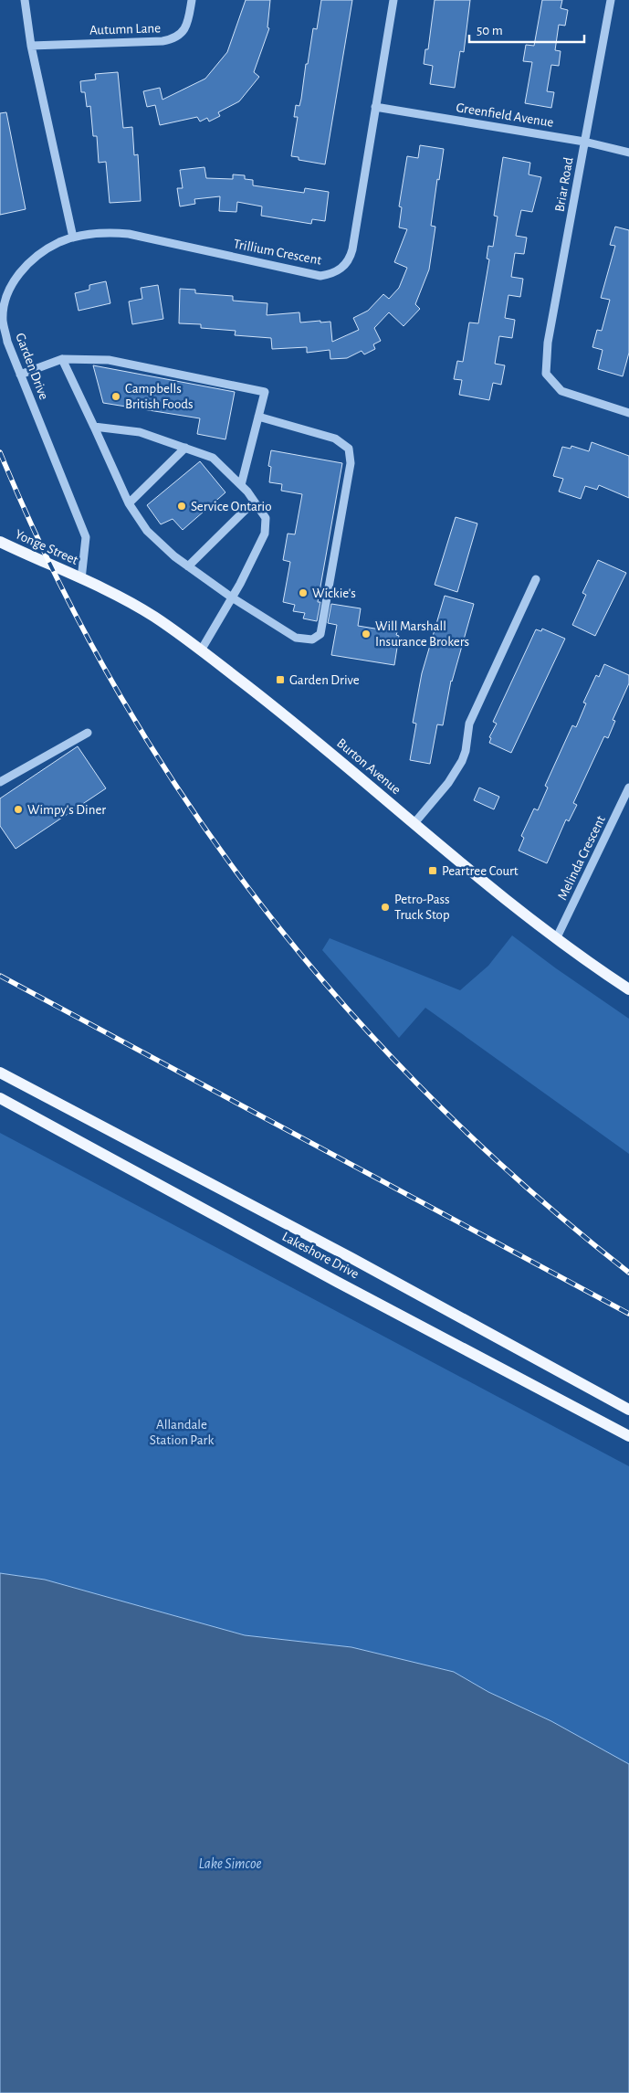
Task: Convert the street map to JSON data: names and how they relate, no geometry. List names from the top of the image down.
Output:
{
  "streets": {
    "main road": ["Yonge Street", "Burton Avenue", "Lakeshore Drive"],
    "street": [
      "Autumn Lane",
      "Greenfield Avenue",
      "Briar Road",
      "Trillium Crescent",
      "Garden Drive",
      "Melinda Crescent"
    ]
  },
  "crossings": [
    ["Greenfield Avenue", "Briar Road"],
    ["Greenfield Avenue", "Trillium Crescent"],
    ["Trillium Crescent", "Garden Drive"],
    ["Garden Drive", "Yonge Street"],
    ["Garden Drive", "Burton Avenue"],
    ["Yonge Street", "Burton Avenue"],
    ["Burton Avenue", "Melinda Crescent"]
  ],
  "water": ["Lake Simcoe"],
  "parks": ["Allandale Station Park"],
  "places": {
    "other": [
      "Campbells British Foods",
      "Service Ontario",
      "Wickie's",
      "Will Marshall Insurance Brokers",
      "Wimpy's Diner",
      "Petro-Pass Truck Stop"
    ],
    "transit": ["Garden Drive", "Peartree Court"]
  },
  "scale_bar": "50 m"
}
